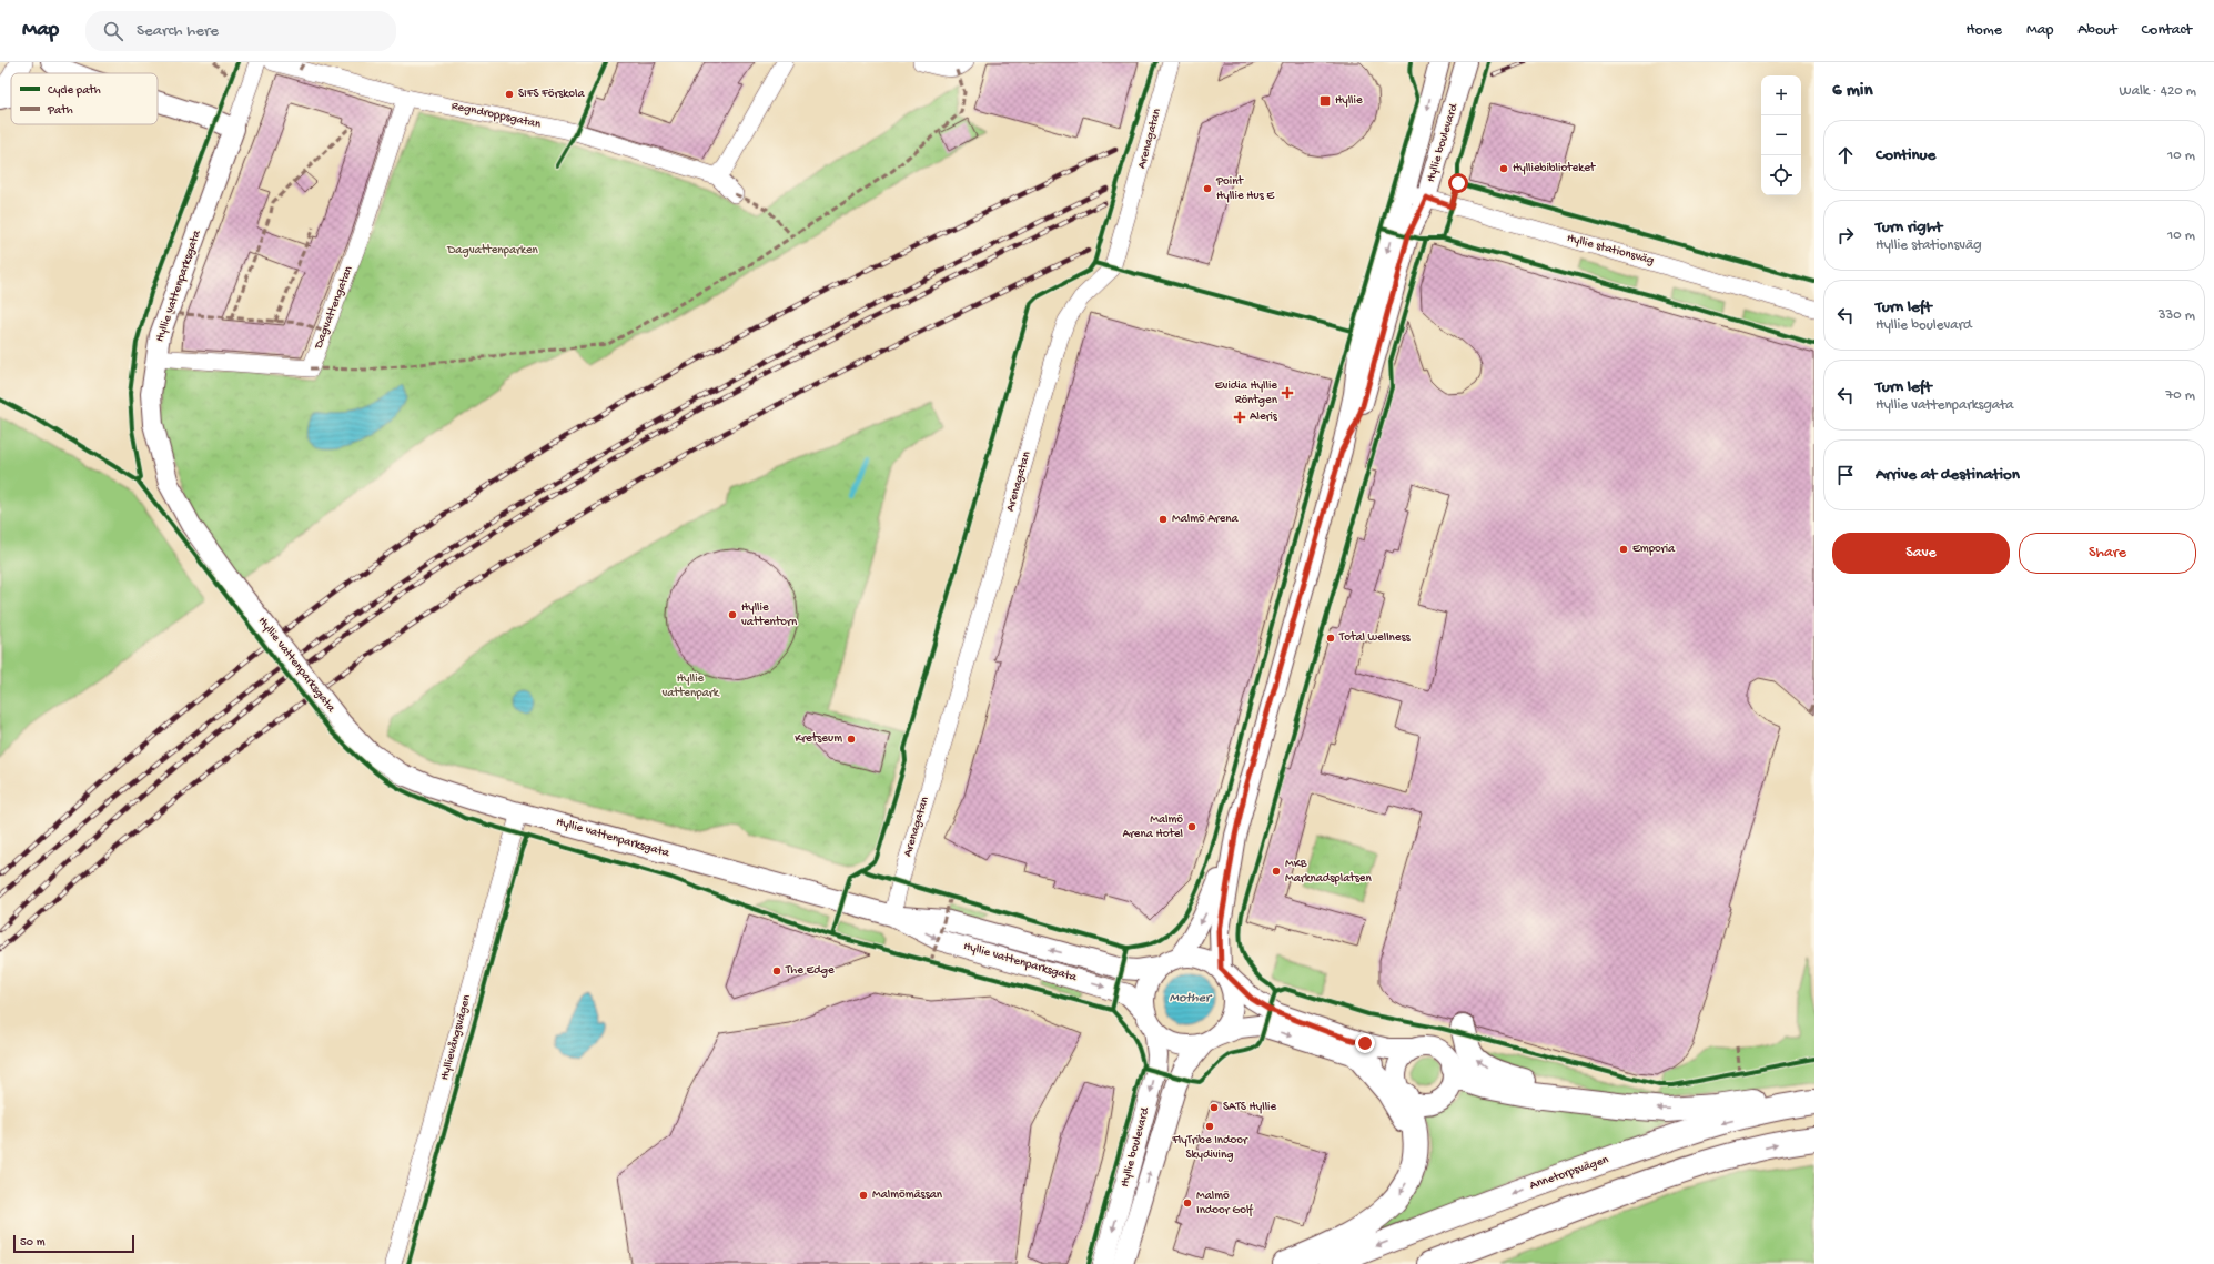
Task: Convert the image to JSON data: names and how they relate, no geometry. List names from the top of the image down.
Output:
{
  "streets": {
    "main road": ["Annetorpsvägen"],
    "street": [
      "Regndroppsgatan",
      "Arenagatan",
      "Hyllie boulevard",
      "Hyllie stationsväg",
      "Hyllie vattenparksgata",
      "Dagvattengatan",
      "Hyllievångsvägen"
    ]
  },
  "crossings": [
    ["Regndroppsgatan", "Dagvattengatan"],
    ["Arenagatan", "Hyllie vattenparksgata"],
    ["Hyllie boulevard", "Hyllie stationsväg"],
    ["Hyllie boulevard", "Hyllie vattenparksgata"],
    ["Hyllie vattenparksgata", "Dagvattengatan"],
    ["Hyllie vattenparksgata", "Hyllievångsvägen"]
  ],
  "water": ["Mother"],
  "parks": ["Dagvattenparken", "Hyllie vattenpark"],
  "places": {
    "other": [
      "SIFS Förskola",
      "Hylliebiblioteket",
      "Point Hyllie Hus E",
      "Malmö Arena",
      "Emporia",
      "Hyllie vattentorn",
      "Total wellness",
      "Kretseum",
      "Malmö Arena Hotel",
      "MKB Marknadsplatsen",
      "The Edge",
      "SATS Hyllie",
      "FlyTribe Indoor Skydiving",
      "Malmömässan",
      "Malmö Indoor Golf"
    ],
    "transit": ["Hyllie"],
    "health": ["Evidia Hyllie Röntgen", "Aleris"]
  },
  "legend": ["Cycle path", "Path"],
  "scale_bar": "50 m",
  "page": {
    "header": "Map",
    "search": "Search here",
    "nav": [
      "Home",
      "Map",
      "About",
      "Contact"
    ],
    "heading": ["6 min", "Walk · 420 m"],
    "map_buttons": ["+", "−"],
    "list": [
      ["Continue", "10 m"],
      ["Turn right", "Hyllie stationsväg", "10 m"],
      ["Turn left", "Hyllie boulevard", "330 m"],
      ["Turn left", "Hyllie vattenparksgata", "70 m"],
      "Arrive at destination"
    ],
    "buttons": ["Save", "Share"],
    "scale": "50 m"
  }
}
